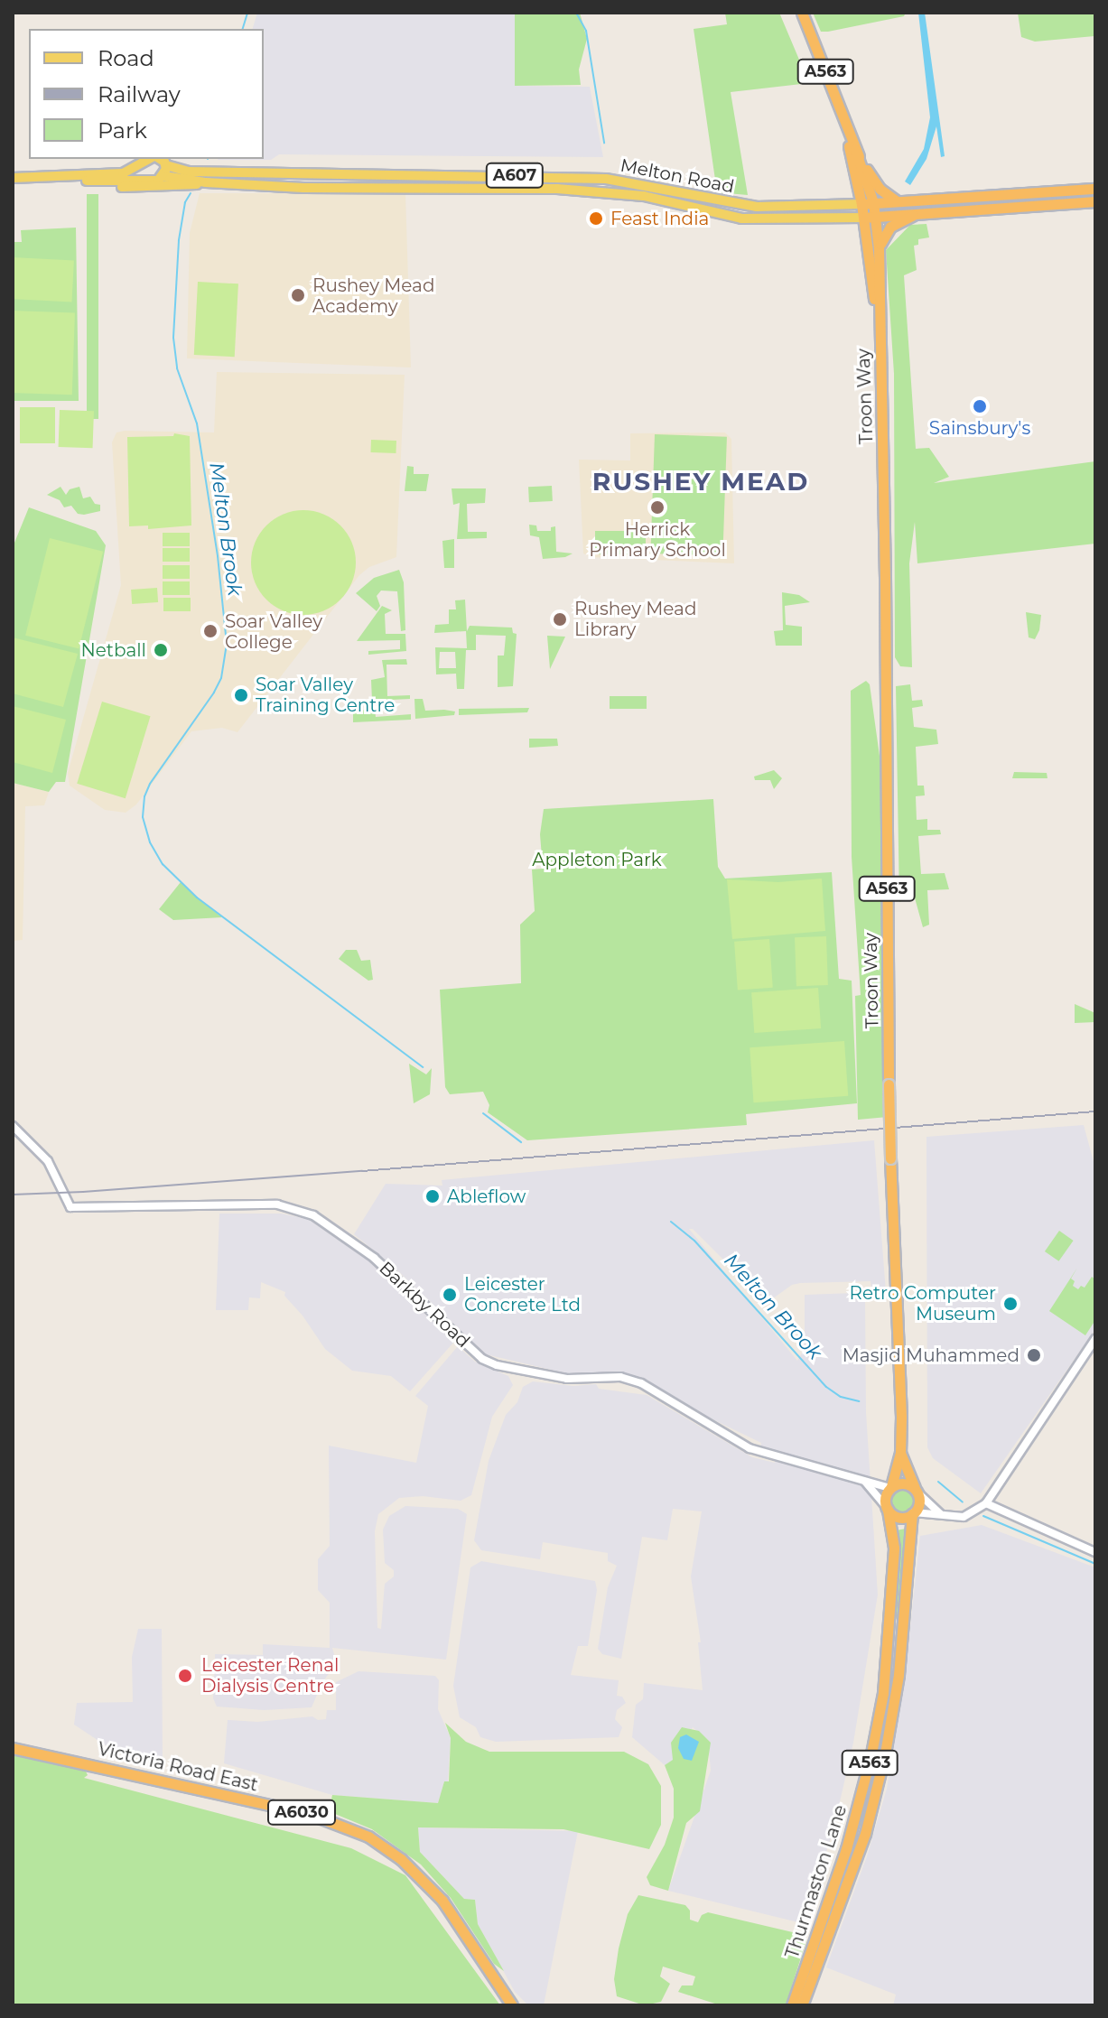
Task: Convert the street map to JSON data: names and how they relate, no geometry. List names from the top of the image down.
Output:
{
  "streets": {
    "highway": [
      "A563",
      "A607",
      "Melton Road",
      "Troon Way",
      "Victoria Road East",
      "A6030",
      "Thurmaston Lane"
    ],
    "street": ["Barkby Road"]
  },
  "crossings": [
    ["A563", "Melton Road"],
    ["A563", "Troon Way"],
    ["A607", "Melton Road"],
    ["Melton Road", "Troon Way"],
    ["Troon Way", "Barkby Road"],
    ["Troon Way", "Thurmaston Lane"],
    ["Barkby Road", "Thurmaston Lane"]
  ],
  "districts": ["RUSHEY MEAD"],
  "water": ["Melton Brook"],
  "parks": ["Appleton Park"],
  "places": [
    "Feast India",
    "Rushey Mead Academy",
    "Sainsbury's",
    "Herrick Primary School",
    "Rushey Mead Library",
    "Soar Valley College",
    "Netball",
    "Soar Valley Training Centre",
    "Ableflow",
    "Leicester Concrete Ltd",
    "Retro Computer Museum",
    "Masjid Muhammed",
    "Leicester Renal Dialysis Centre"
  ],
  "legend": ["Road", "Railway", "Park"]
}
